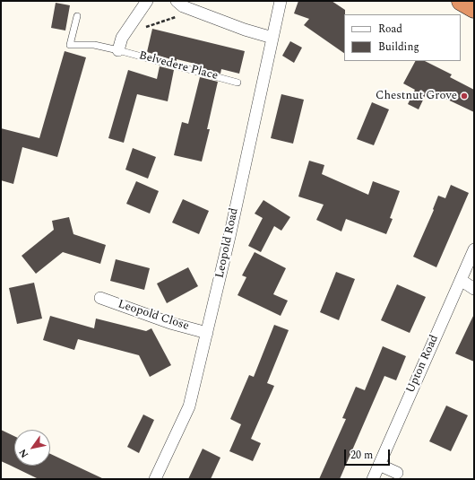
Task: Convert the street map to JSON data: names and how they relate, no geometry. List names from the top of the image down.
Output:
{
  "streets": {
    "street": ["Leopold Road", "Leopold Close", "Upton Road"],
    "lane": ["Belvedere Place"]
  },
  "crossings": [
    ["Leopold Road", "Leopold Close"]
  ],
  "places": ["Chestnut Grove"],
  "legend": ["Road", "Building"],
  "scale_bar": "20 m",
  "north": "bottom left"
}
